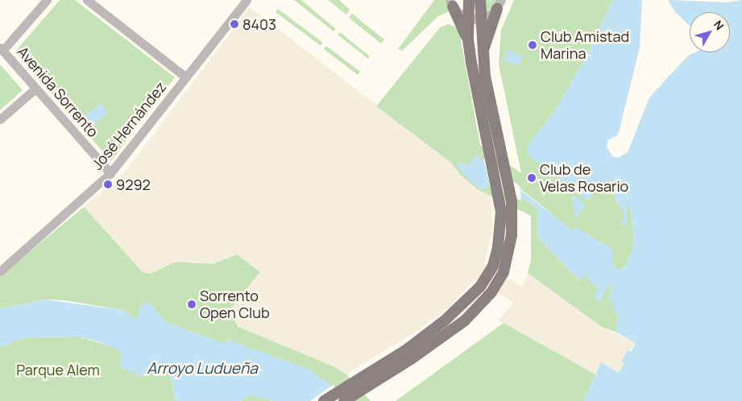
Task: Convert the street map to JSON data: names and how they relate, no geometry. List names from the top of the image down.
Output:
{
  "streets": {
    "street": ["Avenida Sorrento", "José Hernández"]
  },
  "crossings": [
    ["Avenida Sorrento", "José Hernández"]
  ],
  "water": ["Arroyo Ludueña"],
  "parks": ["Parque Alem"],
  "places": [
    "8403",
    "Club Amistad Marina",
    "Club de Velas Rosario",
    "9292",
    "Sorrento Open Club"
  ],
  "north": "top right"
}
